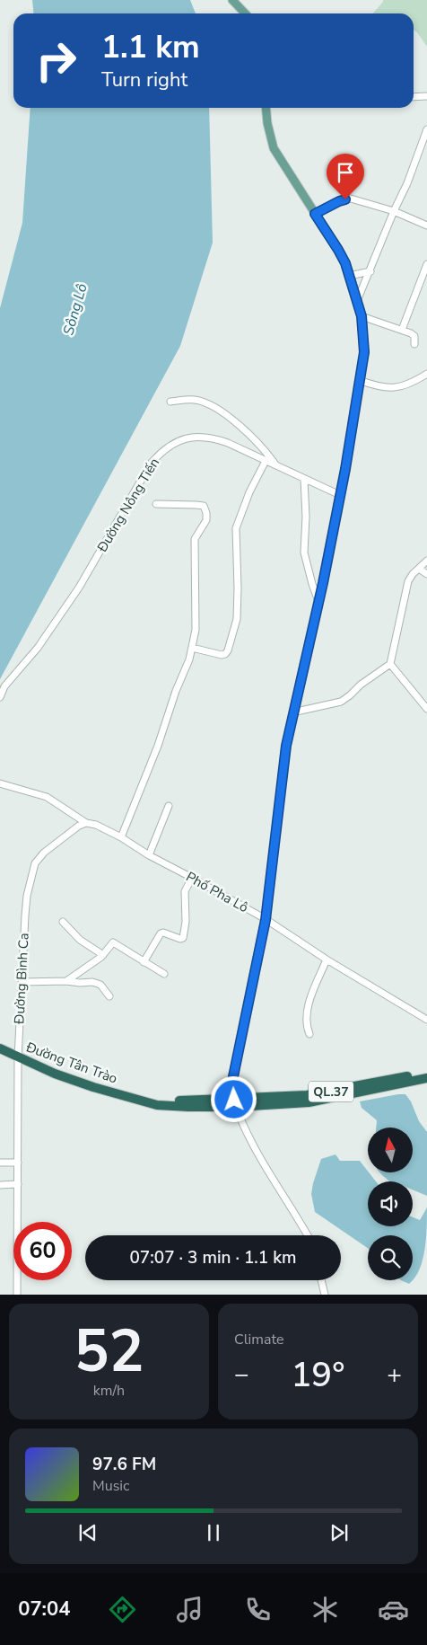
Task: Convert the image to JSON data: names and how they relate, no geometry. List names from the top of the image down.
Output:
{
  "streets": {
    "highway": ["Đường Tân Trào", "QL.37"],
    "street": ["Đường Nông Tiến", "Phố Pha Lô", "Đường Bình Ca"]
  },
  "crossings": [
    ["Phố Pha Lô", "Đường Bình Ca"],
    ["Đường Bình Ca", "Đường Tân Trào"]
  ],
  "water": ["Sông Lô"],
  "north": "top",
  "page": {
    "turn": ["1.1 km", "Turn right"],
    "limit": "60",
    "trip": "07:07 · 3 min · 1.1 km",
    "tile": [
      ["52", "km/h"],
      "Climate"
    ],
    "heat": ["−", "19°", "+"],
    "song": ["97.6 FM", "Music"],
    "tabs": "07:04"
  }
}
